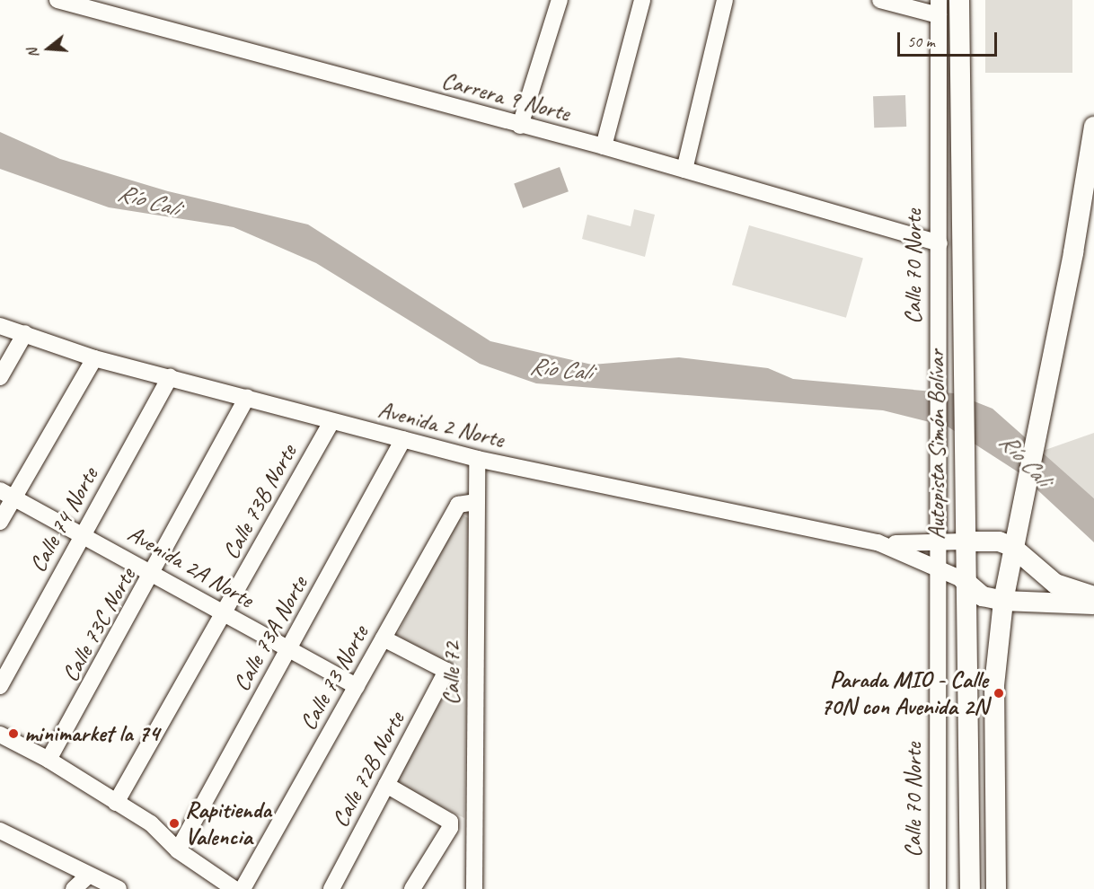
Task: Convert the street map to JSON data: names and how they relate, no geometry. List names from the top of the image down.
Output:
{
  "streets": {
    "main road": ["Autopista Simón Bolívar"],
    "street": [
      "Carrera 9 Norte",
      "Calle 70 Norte",
      "Avenida 2 Norte",
      "Calle 73B Norte",
      "Calle 74 Norte",
      "Avenida 2A Norte",
      "Calle 73C Norte",
      "Calle 73A Norte",
      "Calle 72",
      "Calle 73 Norte",
      "Calle 72B Norte"
    ]
  },
  "crossings": [
    ["Carrera 9 Norte", "Calle 70 Norte"],
    ["Calle 70 Norte", "Avenida 2 Norte"],
    ["Avenida 2 Norte", "Calle 73B Norte"],
    ["Avenida 2 Norte", "Calle 74 Norte"],
    ["Avenida 2 Norte", "Calle 73C Norte"],
    ["Avenida 2 Norte", "Calle 73A Norte"],
    ["Avenida 2 Norte", "Calle 72"],
    ["Calle 73B Norte", "Avenida 2A Norte"],
    ["Calle 74 Norte", "Avenida 2A Norte"],
    ["Avenida 2A Norte", "Calle 73C Norte"],
    ["Avenida 2A Norte", "Calle 73A Norte"],
    ["Avenida 2A Norte", "Calle 73 Norte"],
    ["Calle 72", "Calle 73 Norte"],
    ["Calle 73 Norte", "Calle 72B Norte"]
  ],
  "water": ["Río Cali"],
  "places": ["Parada MIO - Calle 70N con Avenida 2N", "minimarket la 74", "Rapitienda Valencia"],
  "scale_bar": "50 m",
  "north": "left"
}
